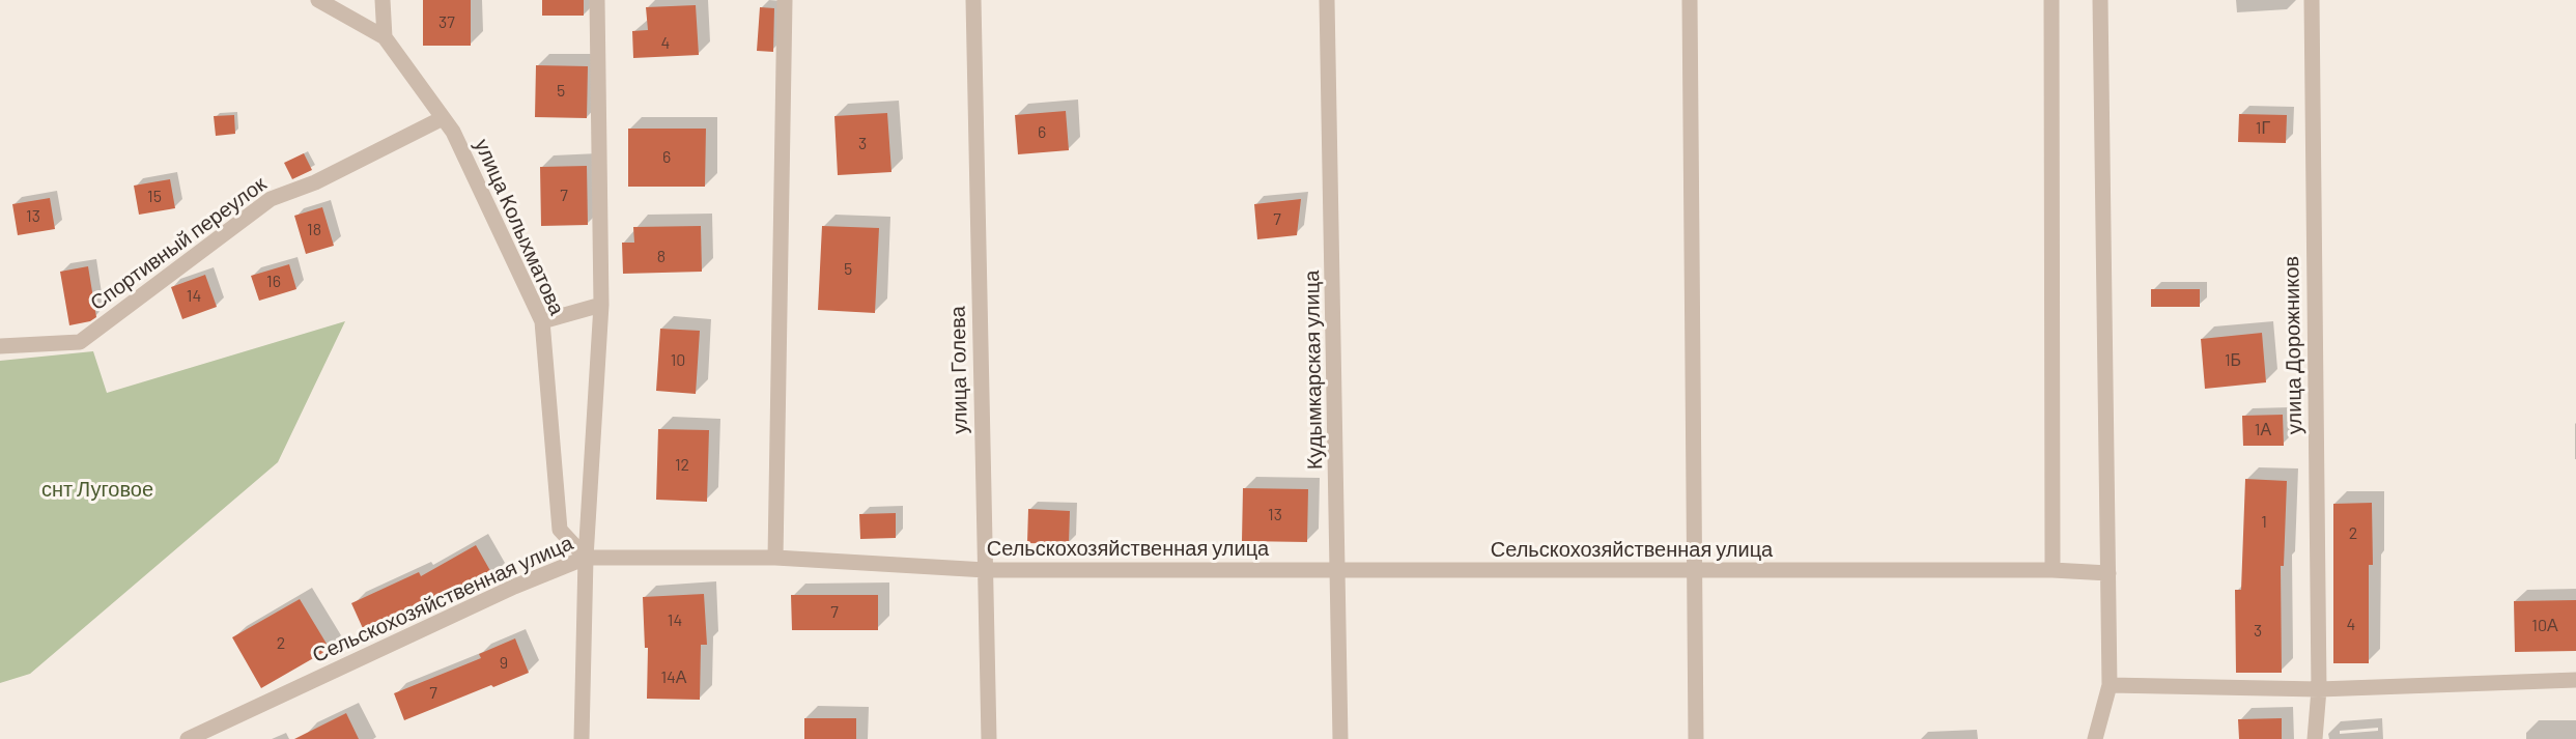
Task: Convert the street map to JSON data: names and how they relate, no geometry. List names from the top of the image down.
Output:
{
  "streets": {
    "street": [
      "улица Колыхматова",
      "Спортивный переулок",
      "улица Дорожников",
      "улица Голева",
      "Кудымкарская улица",
      "Сельскохозяйственная улица"
    ]
  },
  "crossings": [
    ["улица Колыхматова", "Спортивный переулок"],
    ["улица Колыхматова", "Сельскохозяйственная улица"],
    ["улица Голева", "Сельскохозяйственная улица"],
    ["Кудымкарская улица", "Сельскохозяйственная улица"]
  ],
  "parks": ["снт Луговое"],
  "house_numbers": [
    "37",
    "4",
    "5",
    "1Г",
    "6",
    "3",
    "6",
    "7",
    "15",
    "13",
    "7",
    "18",
    "8",
    "5",
    "16",
    "14",
    "10",
    "1Б",
    "1А",
    "12",
    "13",
    "1",
    "2",
    "7",
    "14",
    "4",
    "10А",
    "3",
    "2",
    "9",
    "14А",
    "7"
  ]
}
